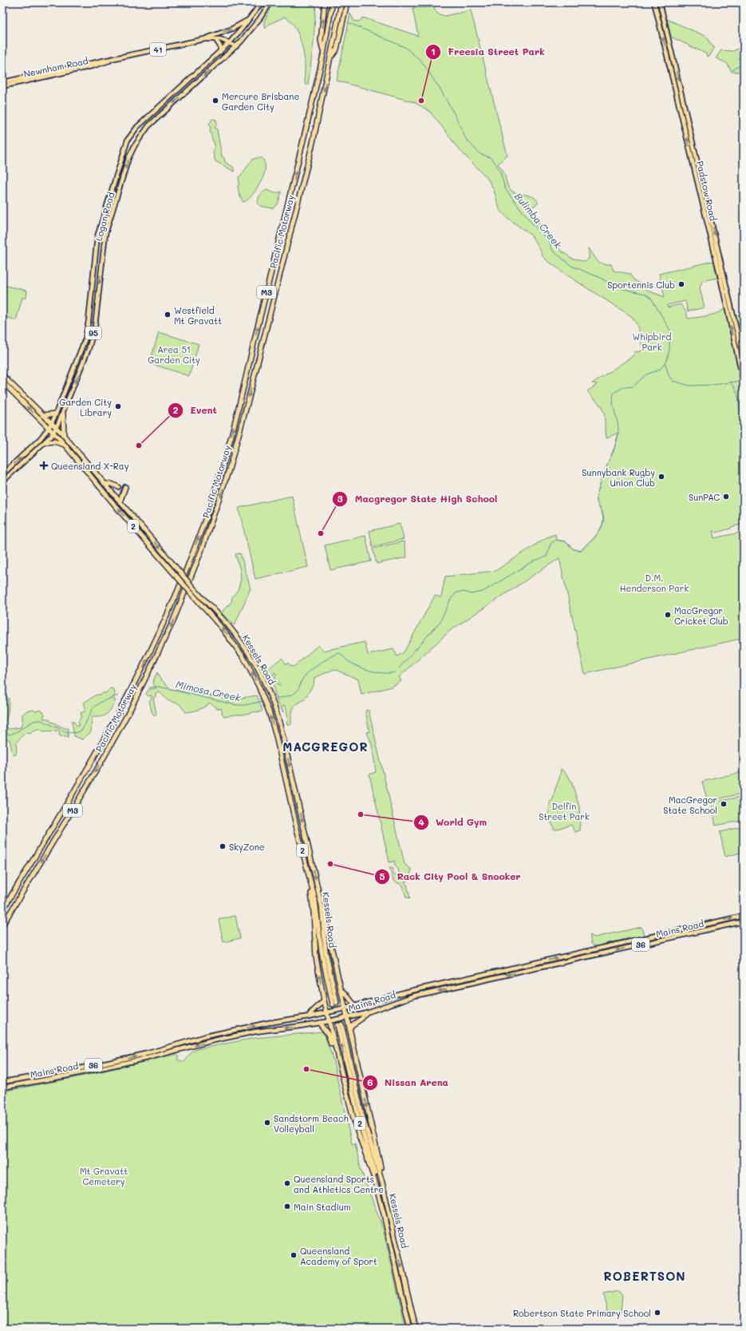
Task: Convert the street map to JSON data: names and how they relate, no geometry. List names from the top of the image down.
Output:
{
  "streets": {
    "highway": [
      "Pacific Motorway",
      "M3",
      "2",
      "Kessels Road"
    ],
    "main road": [
      "41",
      "Newnham Road",
      "Padstow Road",
      "Logan Road",
      "95",
      "Mains Road",
      "36"
    ]
  },
  "crossings": [
    ["Newnham Road", "Logan Road"],
    ["Logan Road", "2"],
    ["Logan Road", "Kessels Road"],
    ["2", "Kessels Road"]
  ],
  "districts": ["MACGREGOR", "ROBERTSON"],
  "water": ["Bulimba Creek", "Mimosa Creek"],
  "parks": [
    "Whipbird Park",
    "Area 51 Garden City",
    "D.M. Henderson Park",
    "Delfin Street Park",
    "Mt Gravatt Cemetery"
  ],
  "places": {
    "other": [
      "Mercure Brisbane Garden City",
      "Freesia Street Park",
      "Sportennis Club",
      "Westfield Mt Gravatt",
      "Garden City Library",
      "Event",
      "Sunnybank Rugby Union Club",
      "SunPAC",
      "Macgregor State High School",
      "MacGregor Cricket Club",
      "MacGregor State School",
      "World Gym",
      "SkyZone",
      "Rack City Pool & Snooker",
      "Nissan Arena",
      "Sandstorm Beach Volleyball",
      "Queensland Sports and Athletics Centre",
      "Main Stadium",
      "Queensland Academy of Sport",
      "Robertson State Primary School"
    ],
    "health": ["Queensland X-Ray"]
  }
}
